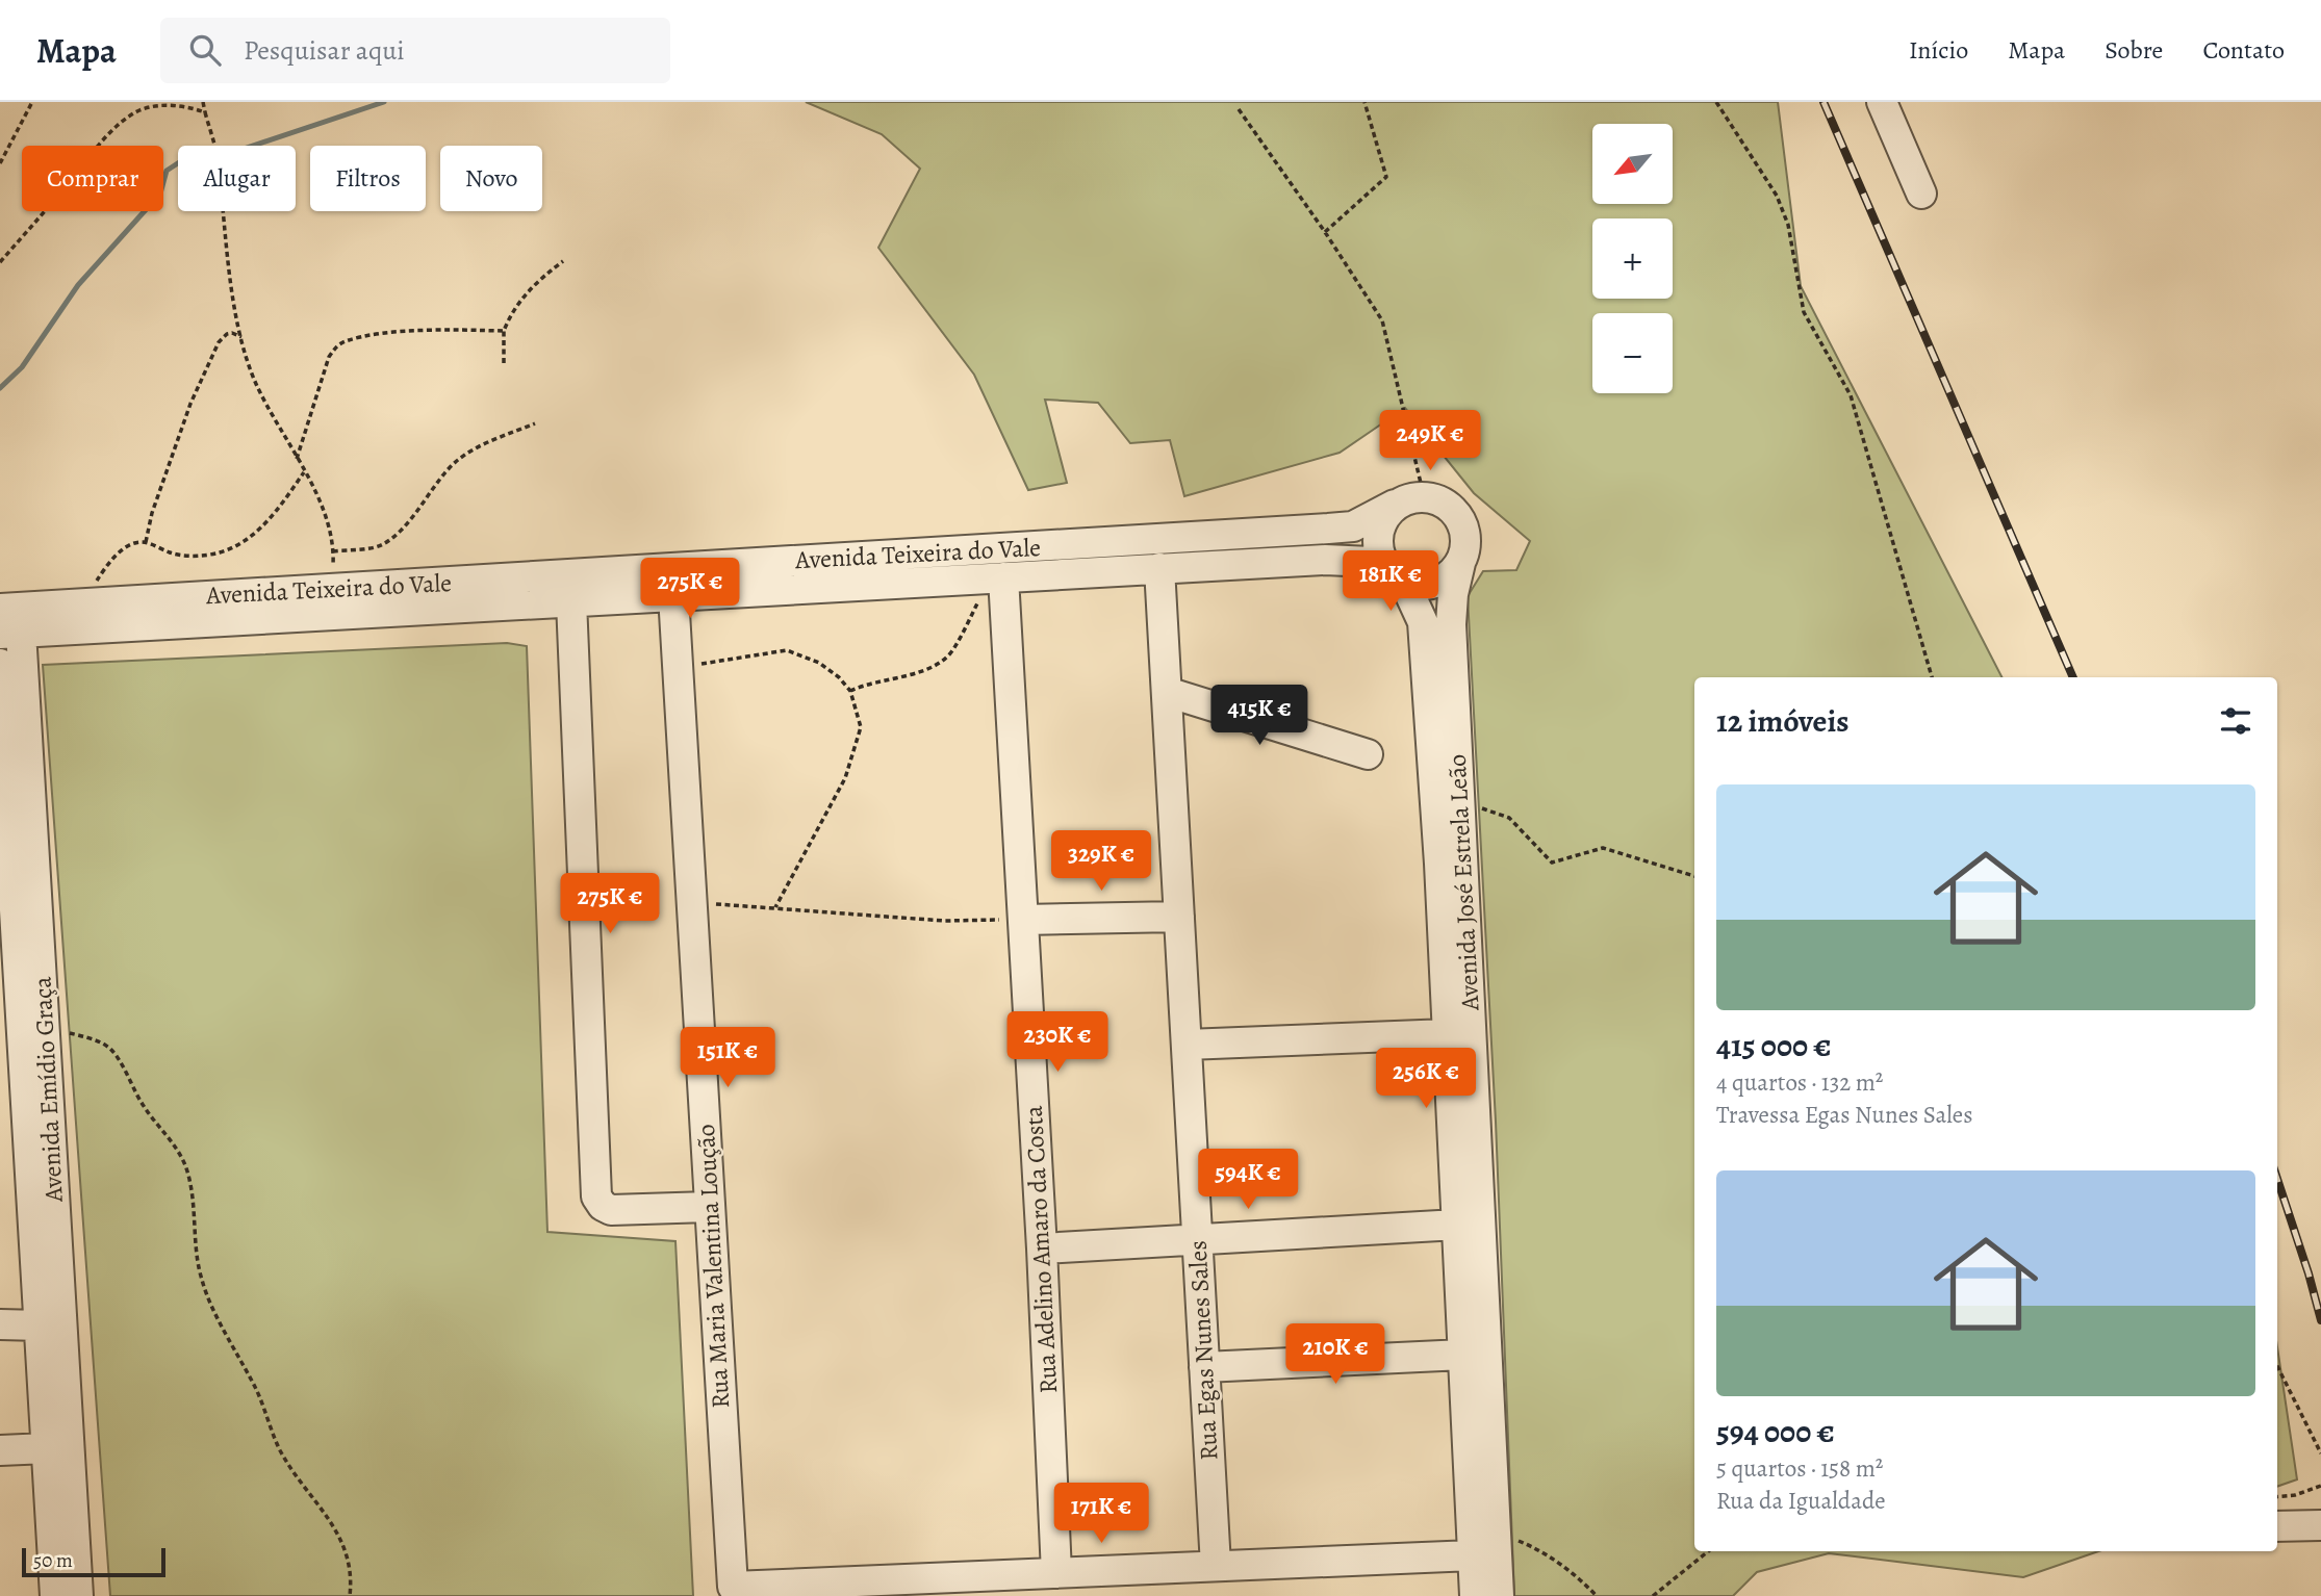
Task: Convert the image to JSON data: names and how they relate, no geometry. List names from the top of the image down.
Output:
{
  "streets": {
    "street": [
      "Avenida Teixeira do Vale",
      "Avenida José Estrela Leão",
      "Avenida Emídio Graça",
      "Rua Adelino Amaro da Costa",
      "Rua Maria Valentina Loução",
      "Rua Egas Nunes Sales"
    ]
  },
  "crossings": [
    ["Avenida Teixeira do Vale", "Avenida José Estrela Leão"],
    ["Avenida Teixeira do Vale", "Avenida Emídio Graça"],
    ["Avenida Teixeira do Vale", "Rua Adelino Amaro da Costa"],
    ["Avenida Teixeira do Vale", "Rua Maria Valentina Loução"],
    ["Avenida Teixeira do Vale", "Rua Egas Nunes Sales"],
    ["Rua Adelino Amaro da Costa", "Rua Maria Valentina Loução"]
  ],
  "scale_bar": "50 m",
  "north": "bottom left",
  "page": {
    "header": "Mapa",
    "search": "Pesquisar aqui",
    "nav": [
      "Início",
      "Mapa",
      "Sobre",
      "Contato"
    ],
    "map_buttons": ["+", "−"],
    "chip": [
      "Comprar",
      "Alugar",
      "Filtros",
      "Novo"
    ],
    "price": [
      "249K €",
      "181K €",
      "275K €",
      "415K €",
      "329K €",
      "275K €",
      "230K €",
      "151K €",
      "256K €",
      "594K €",
      "210K €",
      "171K €"
    ],
    "heading": "12 imóveis",
    "list": [
      {
        "name": "415 000 €",
        "note": "4 quartos · 132 m² · Travessa Egas Nunes Sales"
      },
      {
        "name": "594 000 €",
        "note": "5 quartos · 158 m² · Rua da Igualdade"
      }
    ],
    "scale": "50 m"
  }
}
